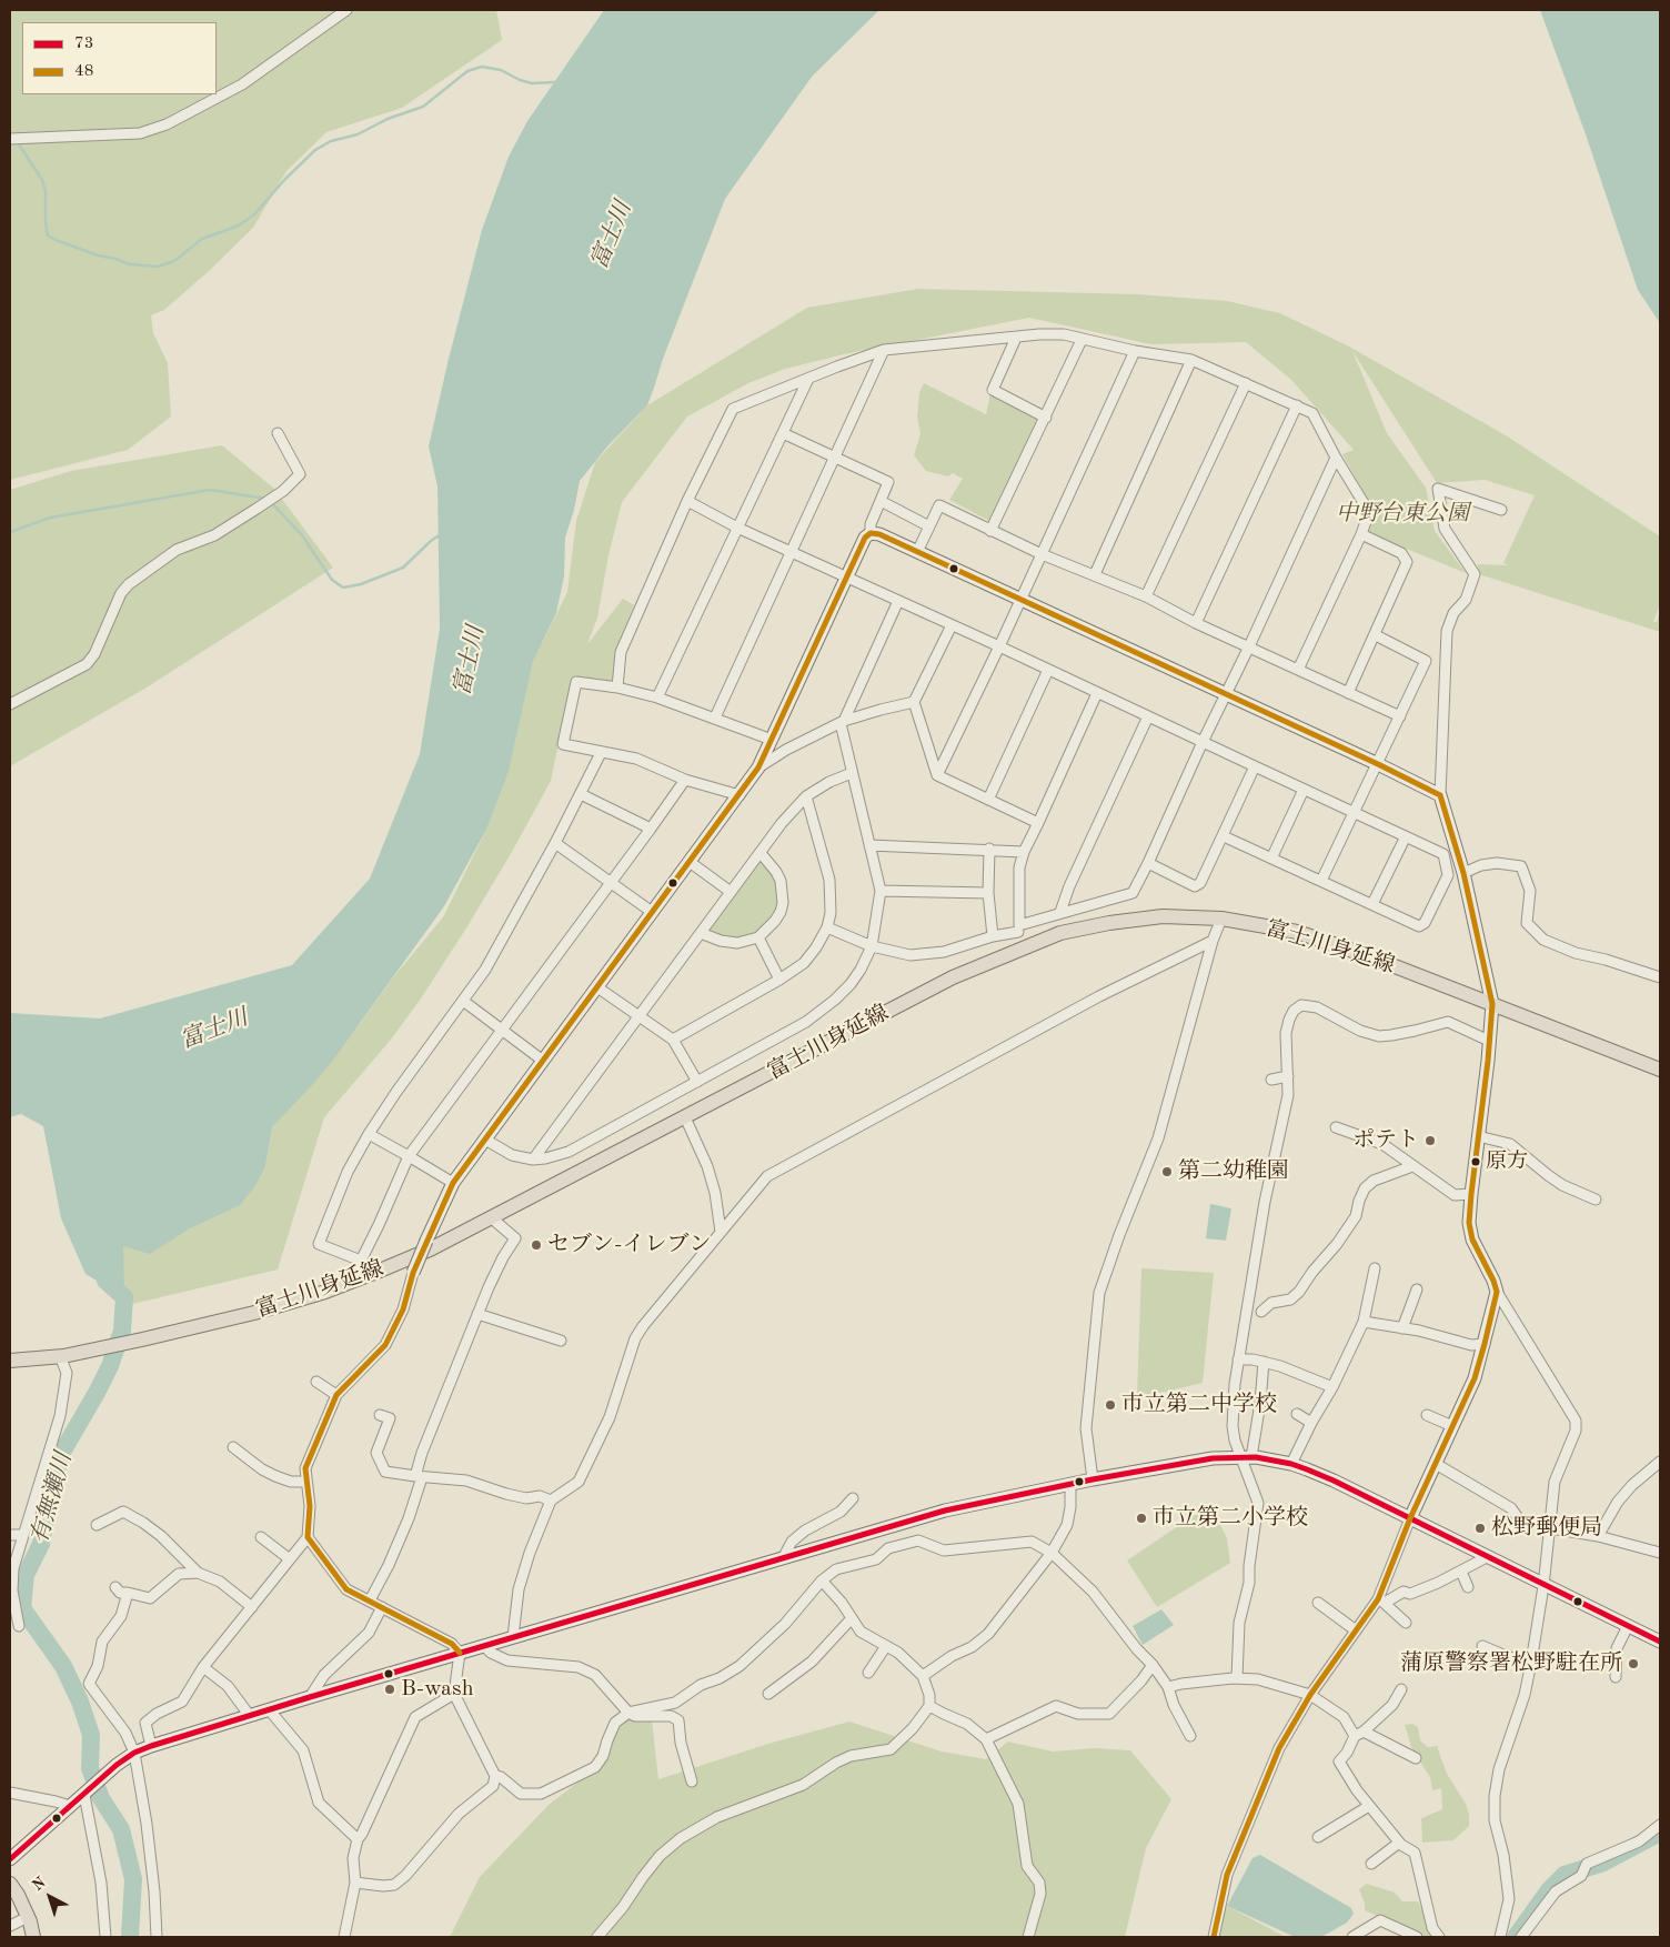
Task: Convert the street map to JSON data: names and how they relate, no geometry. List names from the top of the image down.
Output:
{
  "streets": {
    "main road": ["富士川身延線"]
  },
  "water": ["富士川", "有無瀬川"],
  "parks": ["中野台東公園"],
  "places": [
    "ポテト",
    "原方",
    "第二幼稚園",
    "セブン-イレブン",
    "市立第二中学校",
    "市立第二小学校",
    "松野郵便局",
    "蒲原警察署松野駐在所",
    "B-wash"
  ],
  "lines": ["transit line 48", "transit line 73"],
  "legend": ["73", "48"],
  "north": "top left"
}
